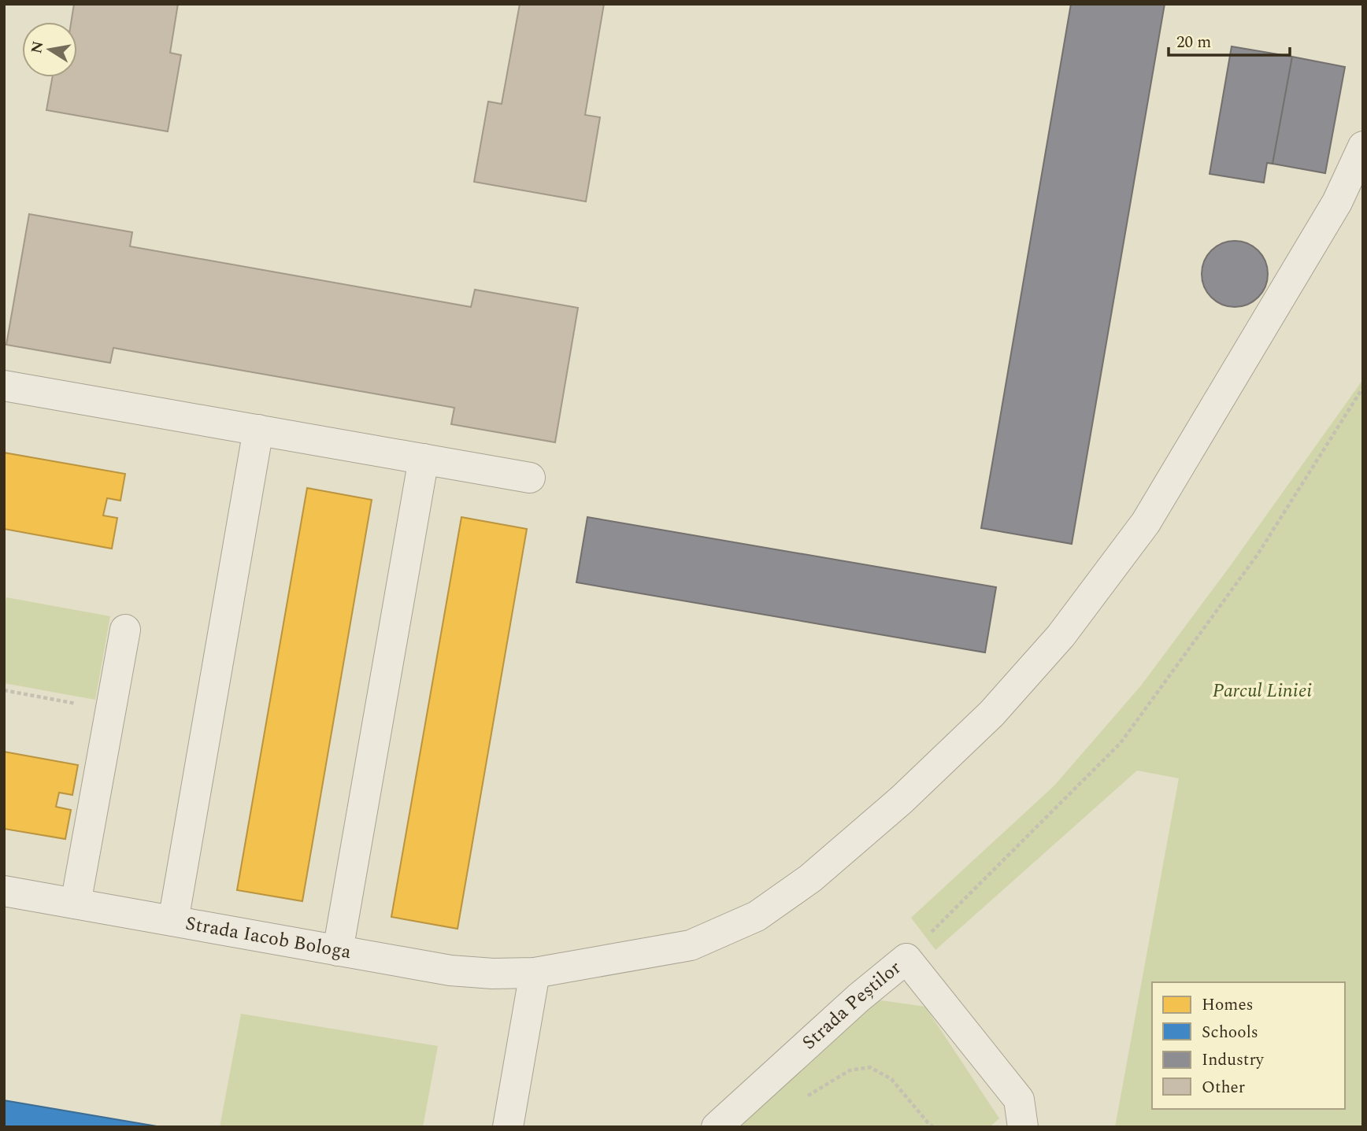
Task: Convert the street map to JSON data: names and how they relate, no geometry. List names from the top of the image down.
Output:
{
  "streets": {
    "street": ["Strada Iacob Bologa", "Strada Peștilor"]
  },
  "parks": ["Parcul Liniei"],
  "legend": [
    "Homes",
    "Schools",
    "Industry",
    "Other"
  ],
  "scale_bar": "20 m",
  "north": "left"
}
